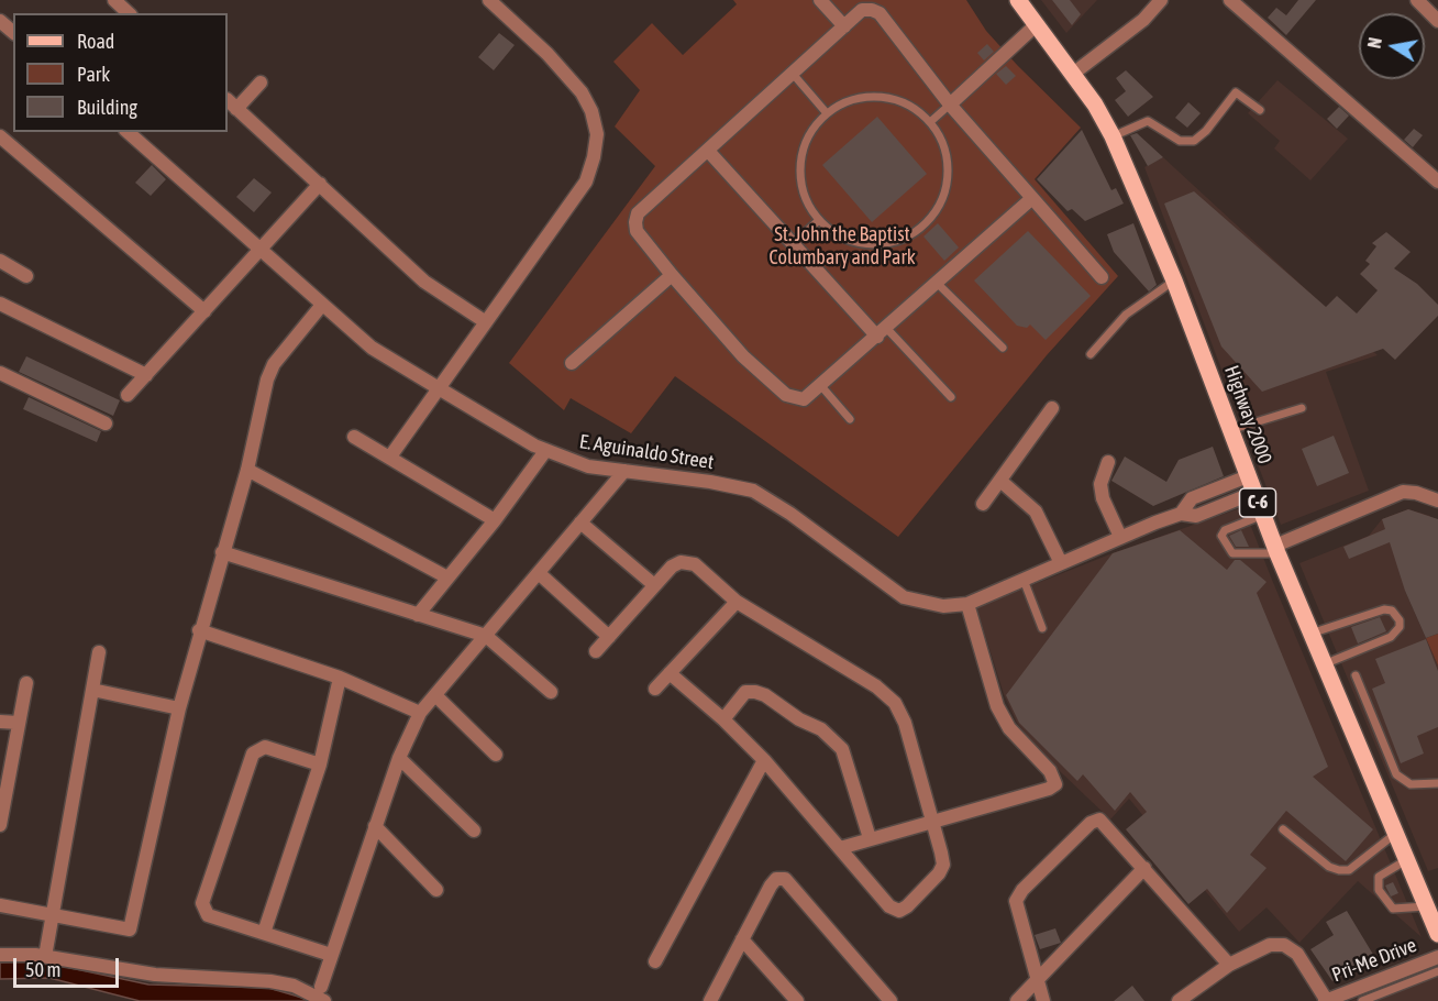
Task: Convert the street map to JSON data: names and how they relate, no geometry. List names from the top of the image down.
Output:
{
  "streets": {
    "main road": ["Highway 2000", "C-6"],
    "street": ["E. Aguinaldo Street", "Pri-Me Drive"]
  },
  "crossings": [
    ["Highway 2000", "E. Aguinaldo Street"]
  ],
  "parks": ["St. John the Baptist Columbary and Park"],
  "legend": ["Road", "Park", "Building"],
  "scale_bar": "50 m",
  "north": "left"
}
